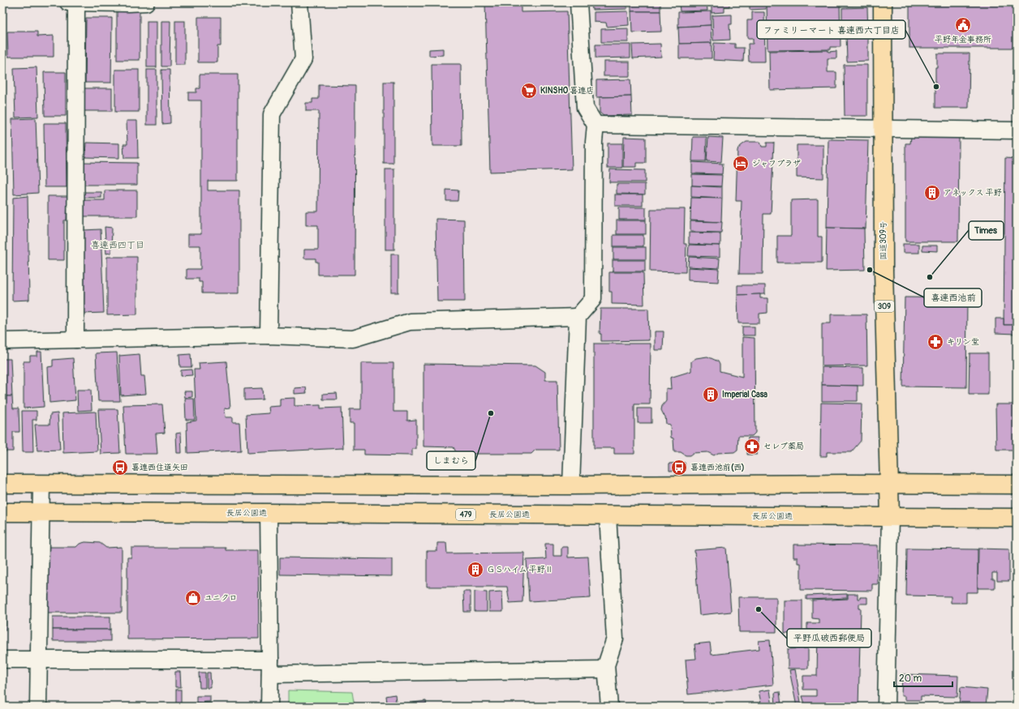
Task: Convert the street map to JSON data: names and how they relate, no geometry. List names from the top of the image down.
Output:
{
  "streets": {
    "highway": [
      "国道309号",
      "309",
      "長居公園通",
      "479"
    ]
  },
  "crossings": [
    ["国道309号", "長居公園通"]
  ],
  "districts": ["喜連西四丁目"],
  "places": {
    "public building": ["平野年金事務所"],
    "other": [
      "ファミリーマート 喜連西六丁目店",
      "喜連西池前",
      "Times",
      "しまむら",
      "平野瓜破西郵便局"
    ],
    "supermarket": ["KINSHO 喜連店"],
    "hotel": ["ジャフプラザ"],
    "building": ["アネックス 平野", "Imperial Casa", "ＧＳハイム 平野Ⅱ"],
    "pharmacy": ["キリン堂", "セレブ薬局"],
    "bus stop": ["喜連西住道矢田", "喜連西池前(西)"],
    "shop": ["ユニクロ"]
  },
  "scale_bar": "20 m"
}
